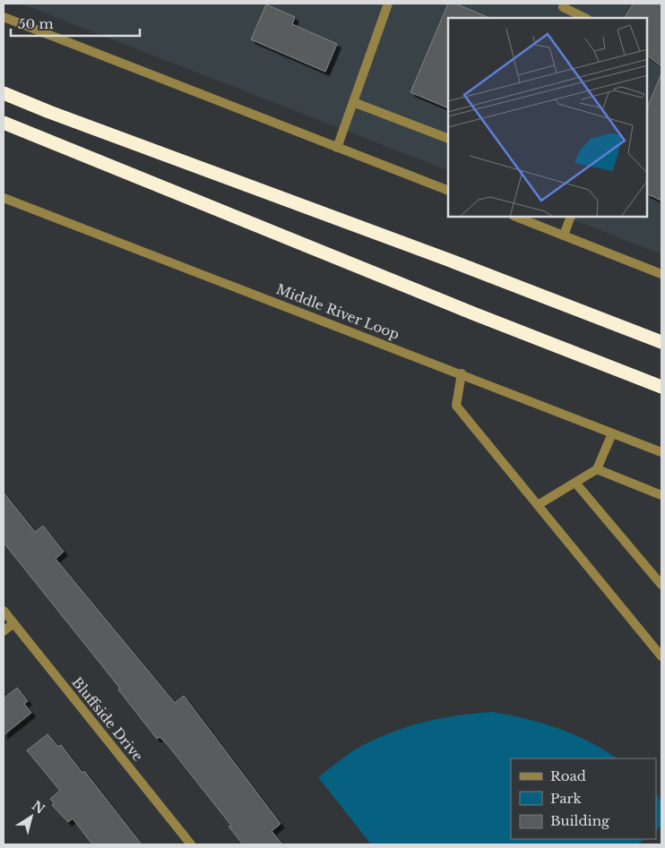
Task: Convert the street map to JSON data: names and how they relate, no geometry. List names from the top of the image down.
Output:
{
  "streets": {
    "street": ["Middle River Loop", "Bluffside Drive"]
  },
  "legend": ["Road", "Park", "Building"],
  "scale_bar": "50 m",
  "north": "top right"
}
